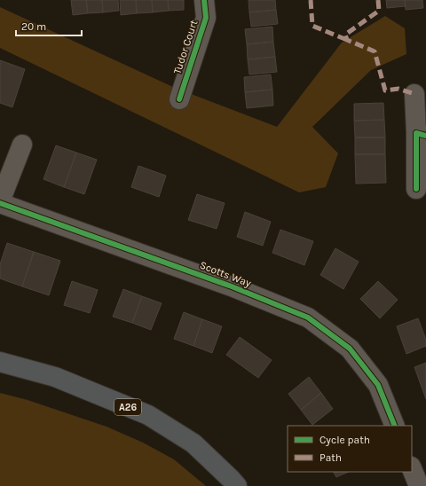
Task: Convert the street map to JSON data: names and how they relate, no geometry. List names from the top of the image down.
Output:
{
  "streets": {
    "highway": ["A26"],
    "street": ["Tudor Court", "Scotts Way"]
  },
  "legend": ["Cycle path", "Path"],
  "scale_bar": "20 m"
}
